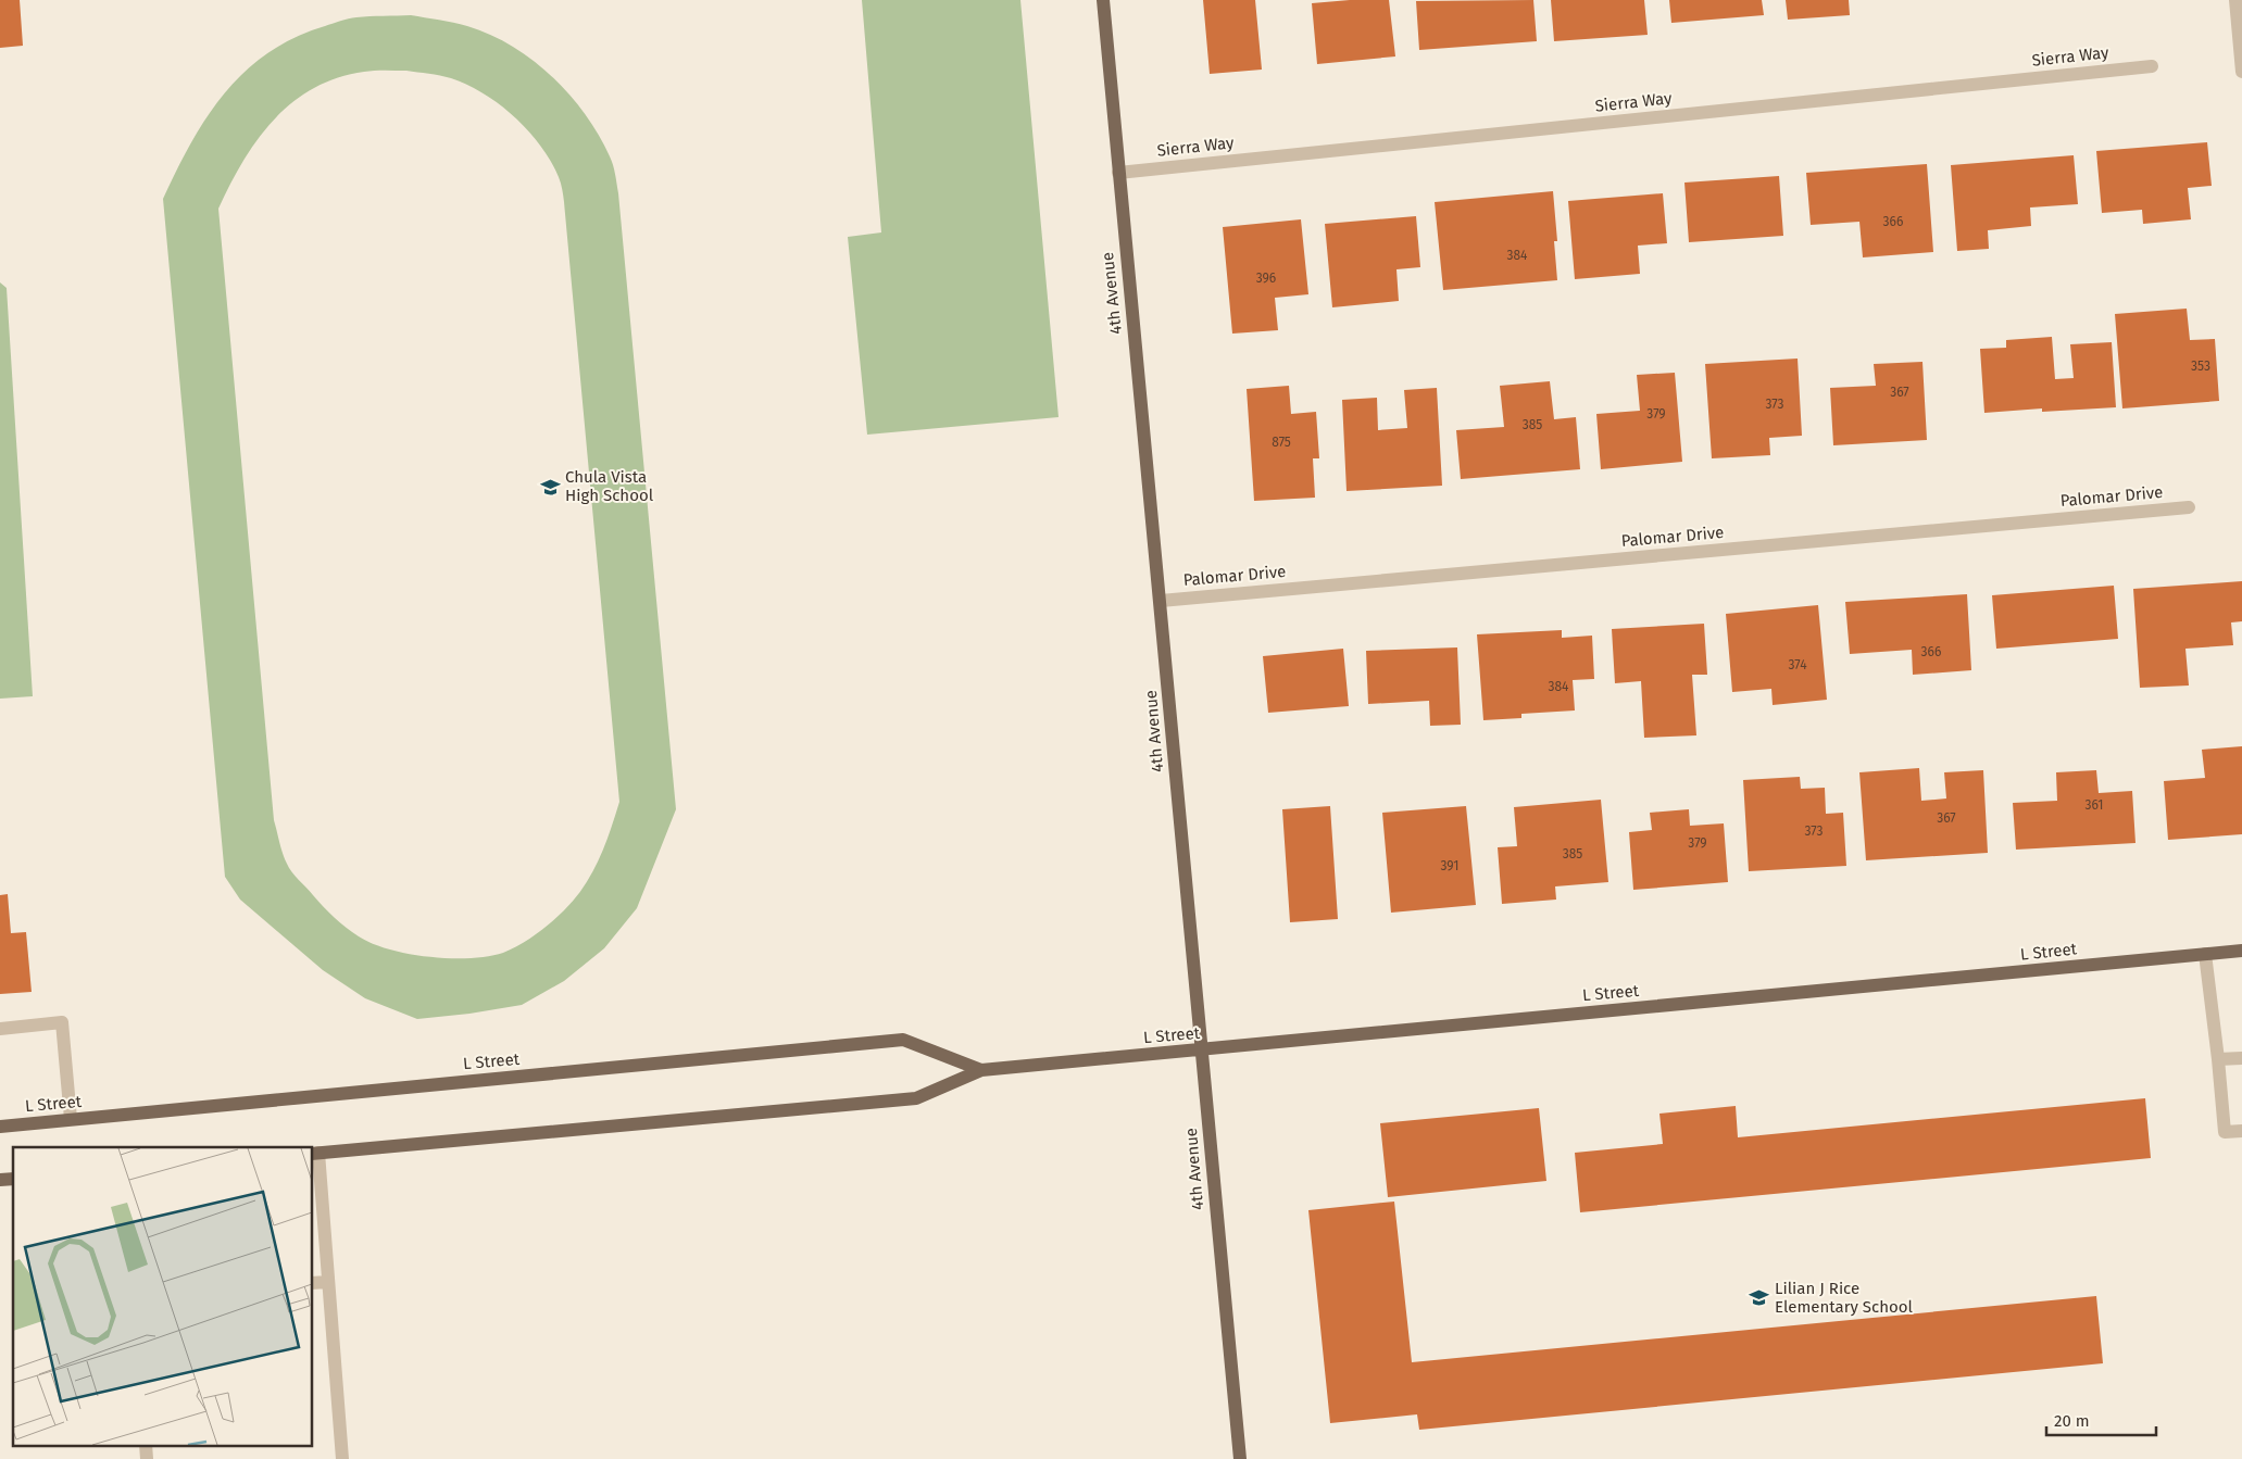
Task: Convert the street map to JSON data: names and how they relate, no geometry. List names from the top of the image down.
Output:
{
  "streets": {
    "main road": ["4th Avenue", "L Street"],
    "street": ["Sierra Way", "Palomar Drive"]
  },
  "crossings": [
    ["Sierra Way", "4th Avenue"],
    ["4th Avenue", "Palomar Drive"],
    ["4th Avenue", "L Street"]
  ],
  "places": {
    "school or university": ["Chula Vista High School", "Lilian J Rice Elementary School"]
  },
  "house_numbers": [
    "366",
    "384",
    "396",
    "353",
    "367",
    "373",
    "379",
    "385",
    "875",
    "366",
    "374",
    "384",
    "361",
    "367",
    "373",
    "379",
    "385",
    "391"
  ],
  "scale_bar": "20 m"
}
